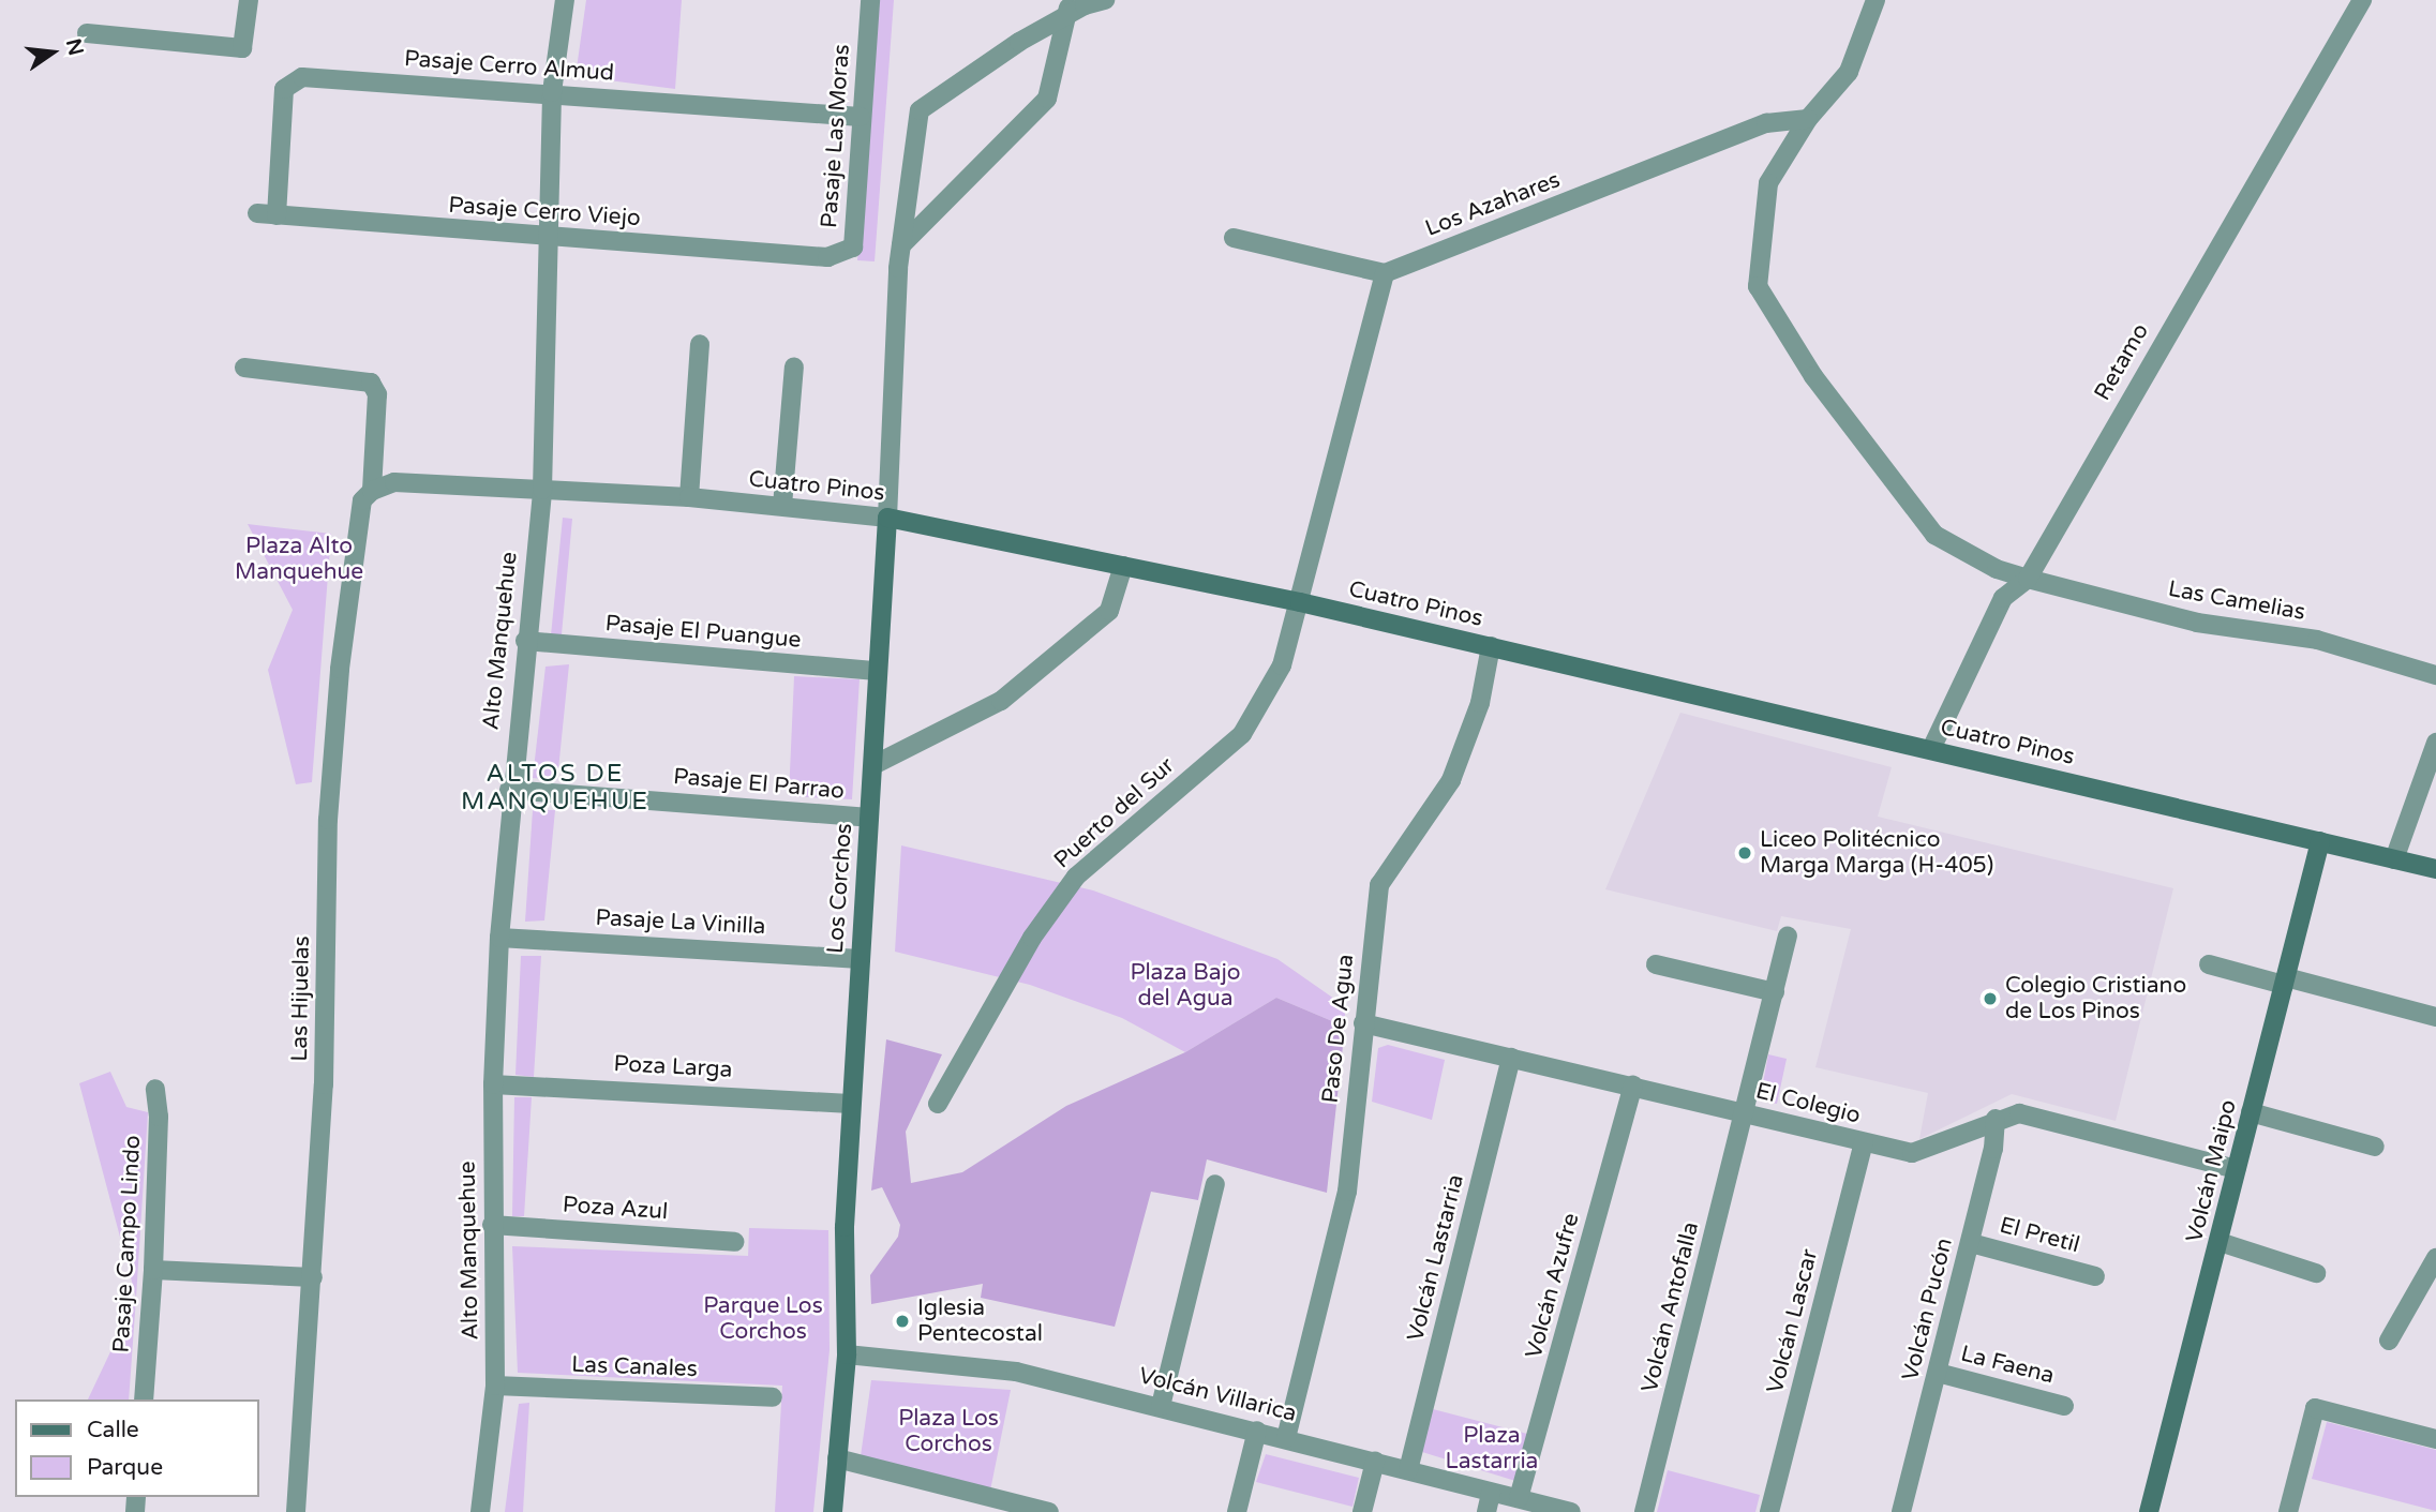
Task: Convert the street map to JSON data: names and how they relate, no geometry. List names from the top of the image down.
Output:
{
  "streets": {
    "street": [
      "Pasaje Cerro Almud",
      "Pasaje Las Moras",
      "Los Azahares",
      "Pasaje Cerro Viejo",
      "Retamo",
      "Cuatro Pinos",
      "Las Camelias",
      "Pasaje El Puangue",
      "Alto Manquehue",
      "Pasaje El Parrao",
      "Puerto del Sur",
      "Los Corchos",
      "Pasaje La Vinilla",
      "Las Hijuelas",
      "Paso De Agua",
      "Poza Larga",
      "El Colegio",
      "Volcán Maipo",
      "Poza Azul",
      "El Pretil",
      "Pasaje Campo Lindo",
      "Volcán Lastarria",
      "Volcán Azufre",
      "Volcán Antofalla",
      "Volcán Pucón",
      "Volcán Lascar",
      "La Faena",
      "Las Canales",
      "Volcán Villarica"
    ]
  },
  "crossings": [
    ["Pasaje Cerro Almud", "Pasaje Las Moras"],
    ["Pasaje Cerro Almud", "Pasaje Cerro Viejo"],
    ["Pasaje Cerro Almud", "Alto Manquehue"],
    ["Pasaje Las Moras", "Pasaje Cerro Viejo"],
    ["Los Azahares", "Las Camelias"],
    ["Pasaje Cerro Viejo", "Alto Manquehue"],
    ["Retamo", "Cuatro Pinos"],
    ["Retamo", "Las Camelias"],
    ["Cuatro Pinos", "Alto Manquehue"],
    ["Cuatro Pinos", "Puerto del Sur"],
    ["Cuatro Pinos", "Los Corchos"],
    ["Cuatro Pinos", "Las Hijuelas"],
    ["Cuatro Pinos", "Paso De Agua"],
    ["Cuatro Pinos", "Volcán Maipo"],
    ["Pasaje El Puangue", "Alto Manquehue"],
    ["Pasaje El Puangue", "Los Corchos"],
    ["Alto Manquehue", "Pasaje El Parrao"],
    ["Alto Manquehue", "Pasaje La Vinilla"],
    ["Alto Manquehue", "Poza Larga"],
    ["Alto Manquehue", "Poza Azul"],
    ["Alto Manquehue", "Las Canales"],
    ["Pasaje El Parrao", "Los Corchos"],
    ["Los Corchos", "Pasaje La Vinilla"],
    ["Los Corchos", "Poza Larga"],
    ["Los Corchos", "Volcán Villarica"],
    ["Paso De Agua", "El Colegio"],
    ["Paso De Agua", "Volcán Villarica"],
    ["El Colegio", "Volcán Maipo"],
    ["El Colegio", "Volcán Lastarria"],
    ["El Colegio", "Volcán Azufre"],
    ["El Colegio", "Volcán Antofalla"],
    ["El Colegio", "Volcán Pucón"],
    ["El Colegio", "Volcán Lascar"],
    ["El Pretil", "Volcán Pucón"],
    ["Volcán Lastarria", "Volcán Villarica"],
    ["Volcán Azufre", "Volcán Villarica"],
    ["Volcán Pucón", "La Faena"]
  ],
  "districts": ["ALTOS DE MANQUEHUE"],
  "parks": [
    "Plaza Alto Manquehue",
    "Plaza Bajo del Agua",
    "Parque Los Corchos",
    "Plaza Los Corchos",
    "Plaza Lastarria"
  ],
  "places": ["Liceo Politécnico Marga Marga (H-405)", "Colegio Cristiano de Los Pinos", "Iglesia Pentecostal"],
  "legend": ["Calle", "Parque"],
  "north": "right"
}
